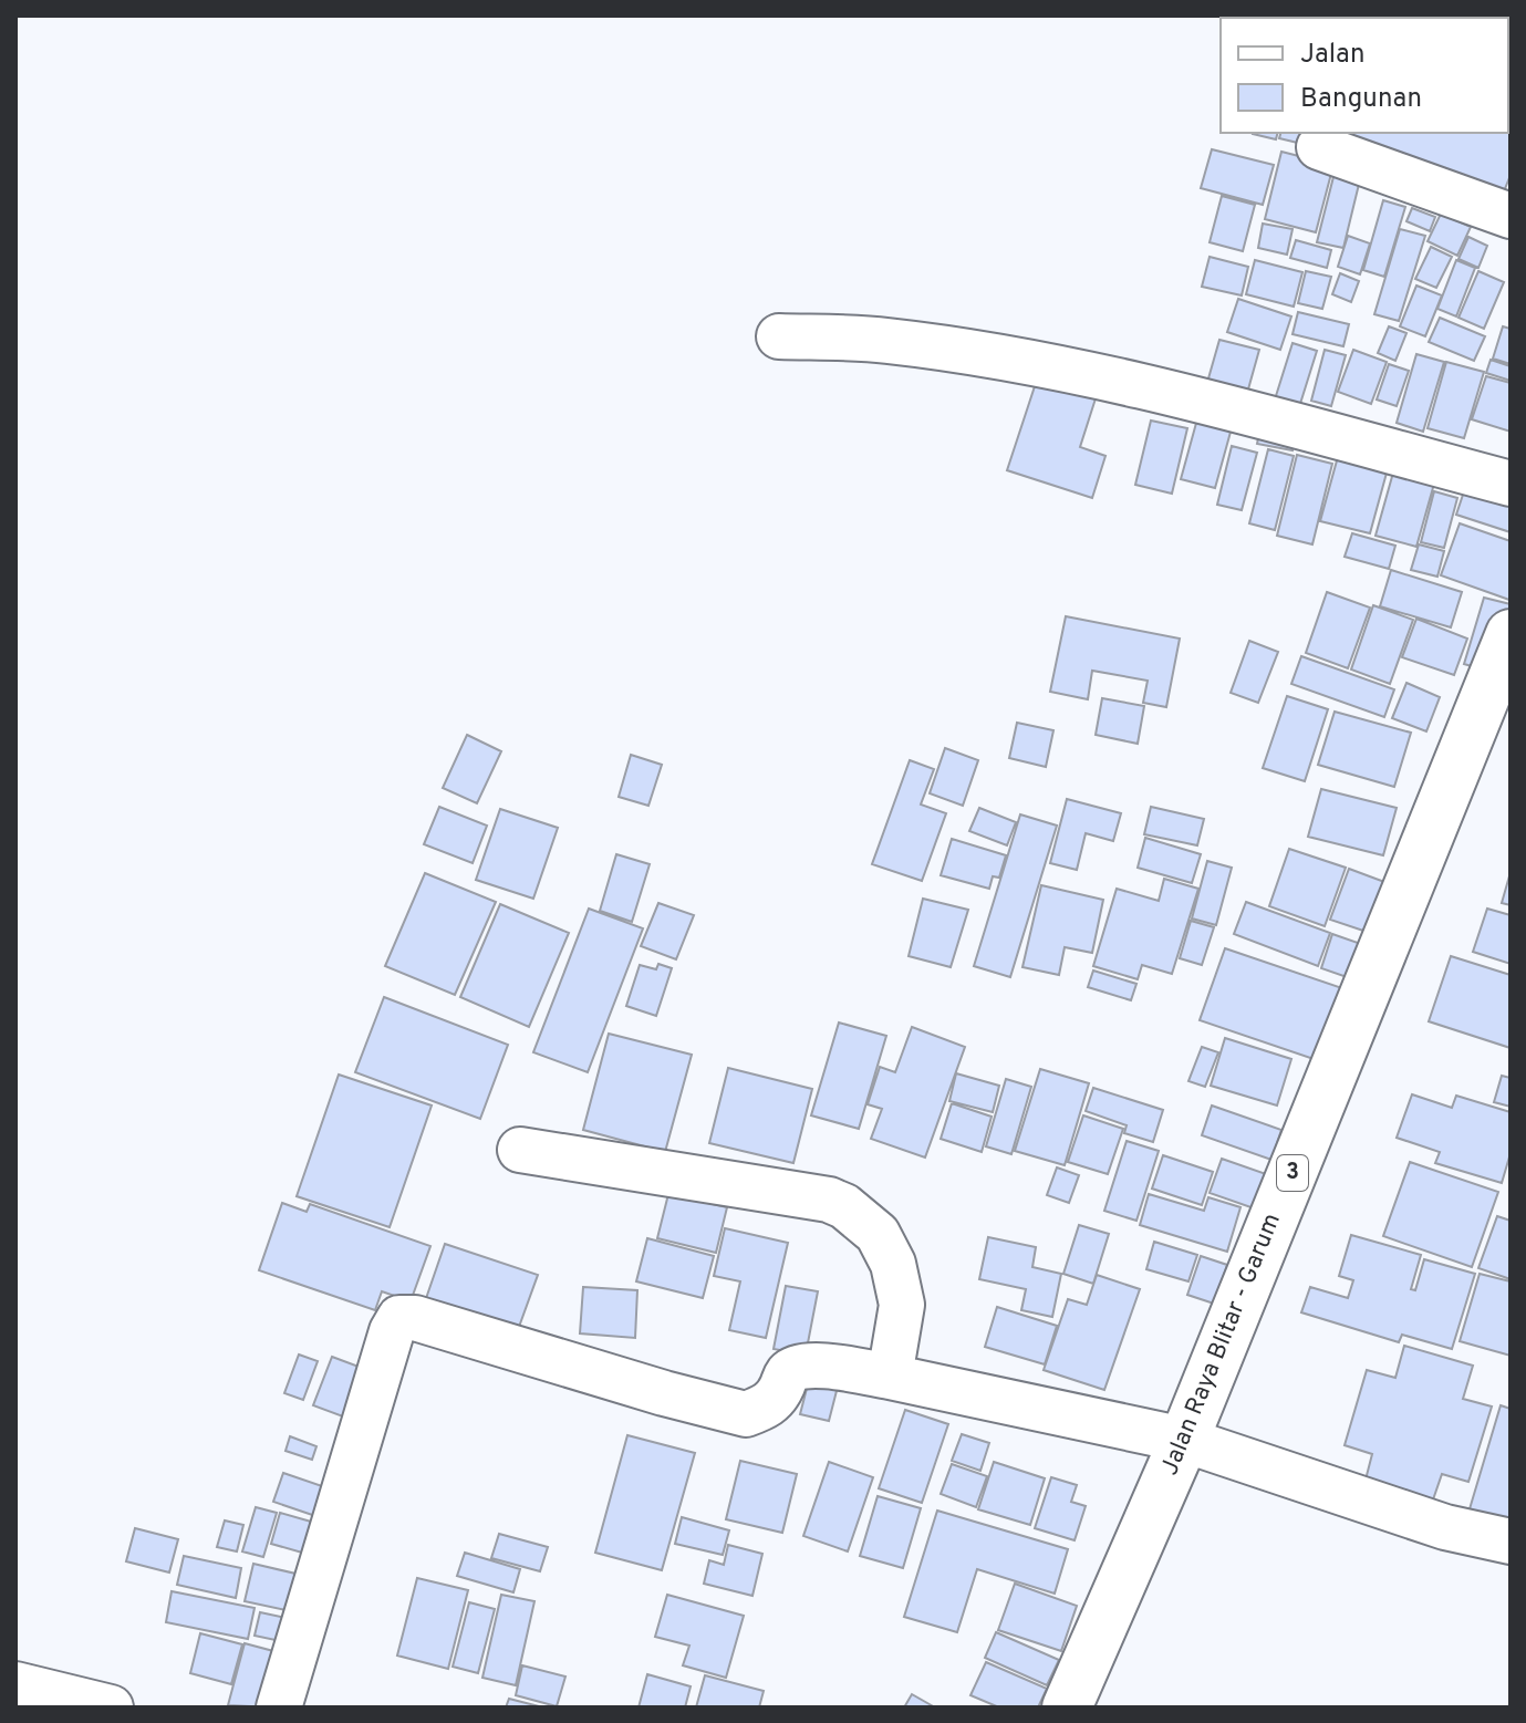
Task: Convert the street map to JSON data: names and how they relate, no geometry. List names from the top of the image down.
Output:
{
  "streets": {
    "highway": ["3", "Jalan Raya Blitar - Garum"]
  },
  "legend": ["Jalan", "Bangunan"]
}
